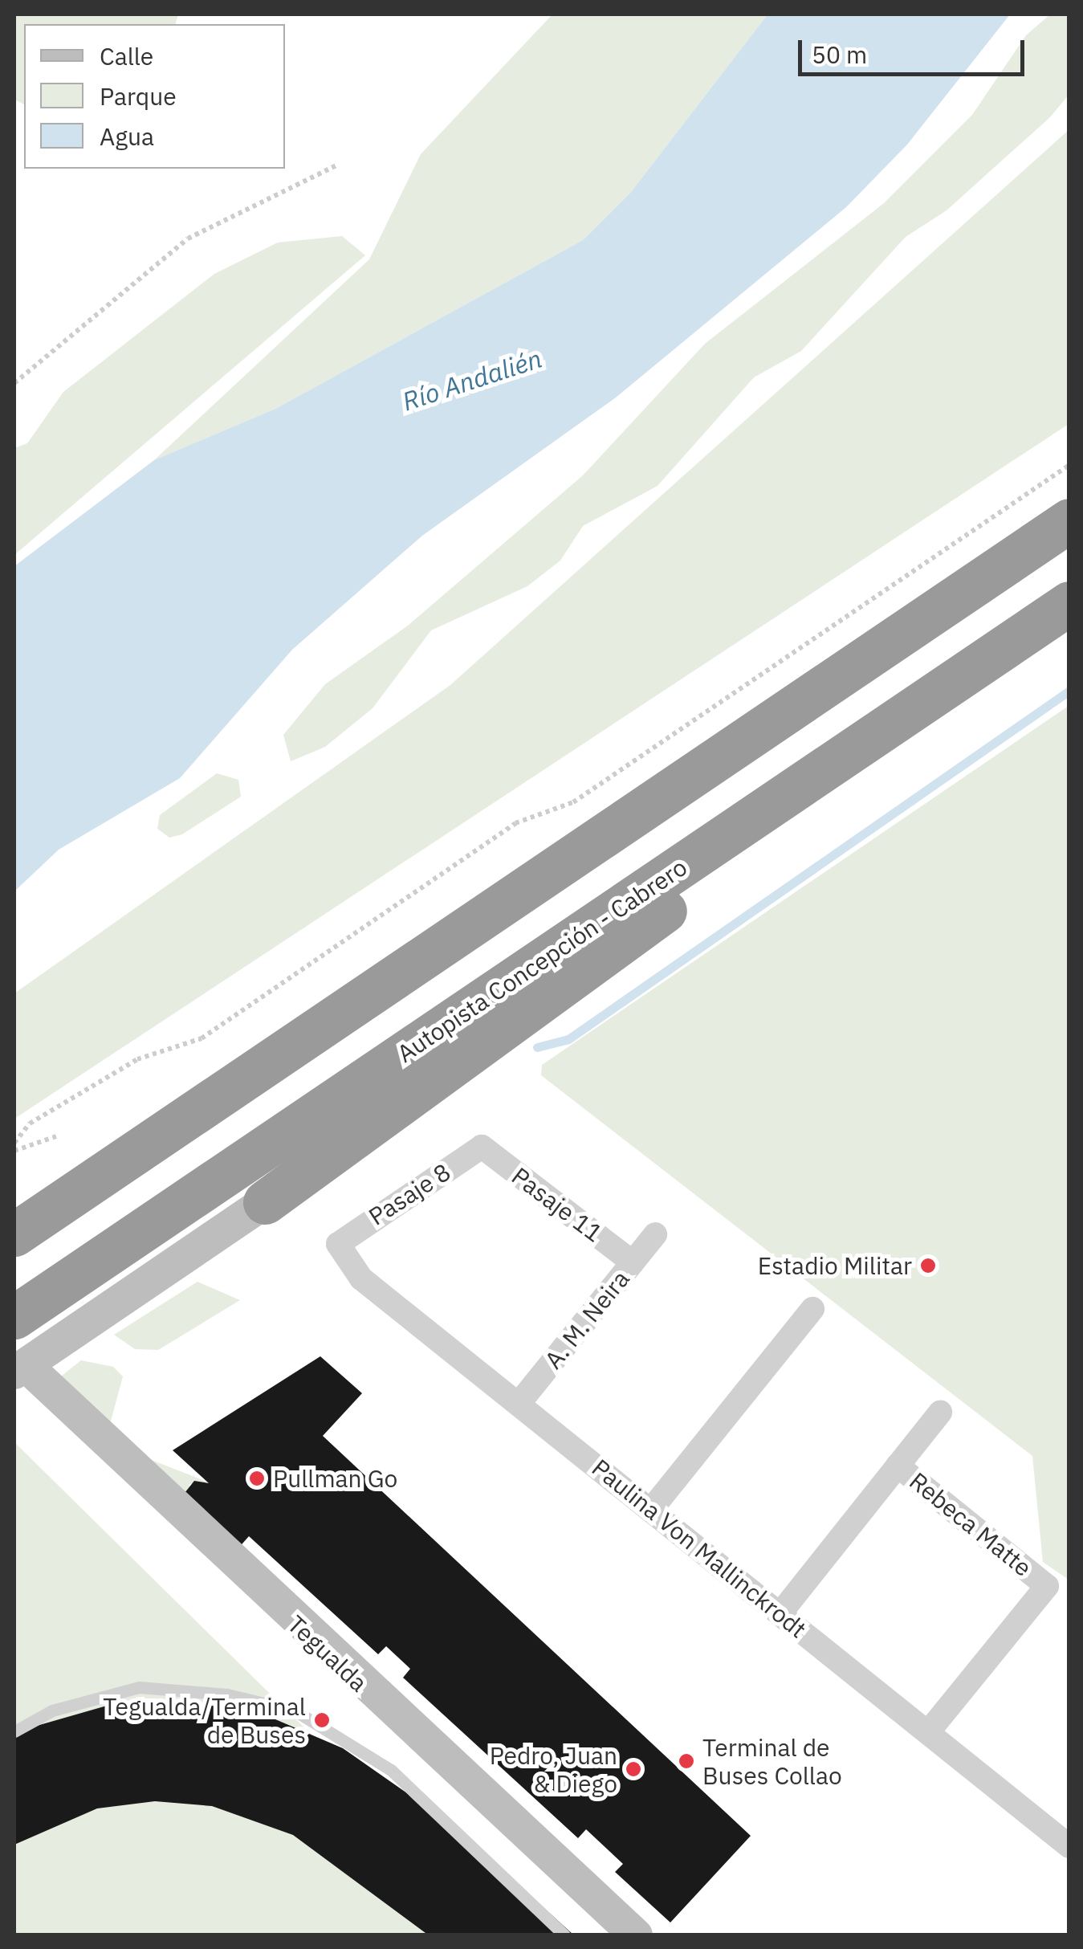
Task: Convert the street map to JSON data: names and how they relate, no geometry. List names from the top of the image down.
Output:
{
  "streets": {
    "highway": ["Autopista Concepción - Cabrero"],
    "street": [
      "Pasaje 8",
      "Pasaje 11",
      "A. M. Neira",
      "Rebeca Matte",
      "Paulina Von Mallinckrodt",
      "Tegualda"
    ]
  },
  "crossings": [
    ["Pasaje 8", "Pasaje 11"],
    ["Pasaje 8", "Paulina Von Mallinckrodt"],
    ["Pasaje 11", "A. M. Neira"],
    ["A. M. Neira", "Paulina Von Mallinckrodt"],
    ["Rebeca Matte", "Paulina Von Mallinckrodt"]
  ],
  "water": ["Río Andalién"],
  "places": [
    "Estadio Militar",
    "Pullman Go",
    "Tegualda/Terminal de Buses",
    "Terminal de Buses Collao",
    "Pedro, Juan & Diego"
  ],
  "legend": ["Calle", "Parque", "Agua"],
  "scale_bar": "50 m"
}
